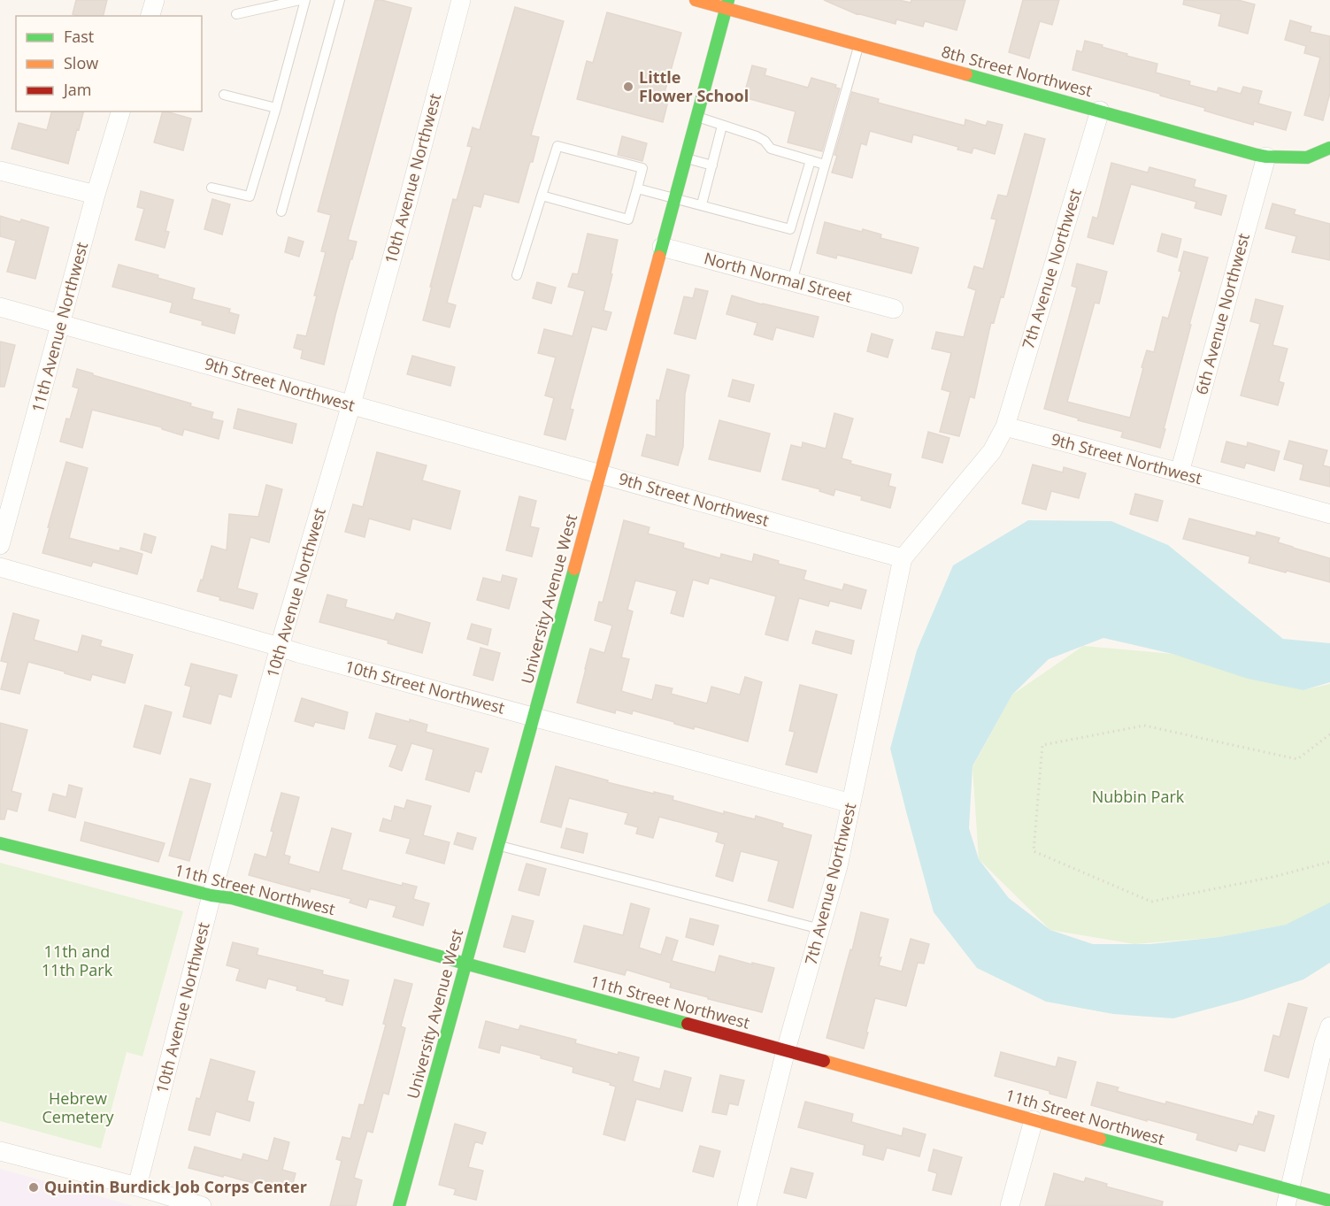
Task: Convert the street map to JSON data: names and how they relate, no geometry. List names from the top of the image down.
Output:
{
  "streets": {
    "street": [
      "8th Street Northwest",
      "10th Avenue Northwest",
      "7th Avenue Northwest",
      "North Normal Street",
      "6th Avenue Northwest",
      "11th Avenue Northwest",
      "9th Street Northwest",
      "University Avenue West",
      "10th Street Northwest",
      "11th Street Northwest"
    ]
  },
  "crossings": [
    ["8th Street Northwest", "7th Avenue Northwest"],
    ["8th Street Northwest", "6th Avenue Northwest"],
    ["8th Street Northwest", "University Avenue West"],
    ["10th Avenue Northwest", "9th Street Northwest"],
    ["10th Avenue Northwest", "10th Street Northwest"],
    ["10th Avenue Northwest", "11th Street Northwest"],
    ["7th Avenue Northwest", "9th Street Northwest"],
    ["7th Avenue Northwest", "10th Street Northwest"],
    ["7th Avenue Northwest", "11th Street Northwest"],
    ["North Normal Street", "University Avenue West"],
    ["6th Avenue Northwest", "9th Street Northwest"],
    ["11th Avenue Northwest", "9th Street Northwest"],
    ["9th Street Northwest", "University Avenue West"],
    ["University Avenue West", "10th Street Northwest"],
    ["University Avenue West", "11th Street Northwest"]
  ],
  "parks": ["Nubbin Park", "11th and 11th Park", "Hebrew Cemetery"],
  "places": ["Little Flower School", "Quintin Burdick Job Corps Center"],
  "legend": ["Fast", "Slow", "Jam"]
}
